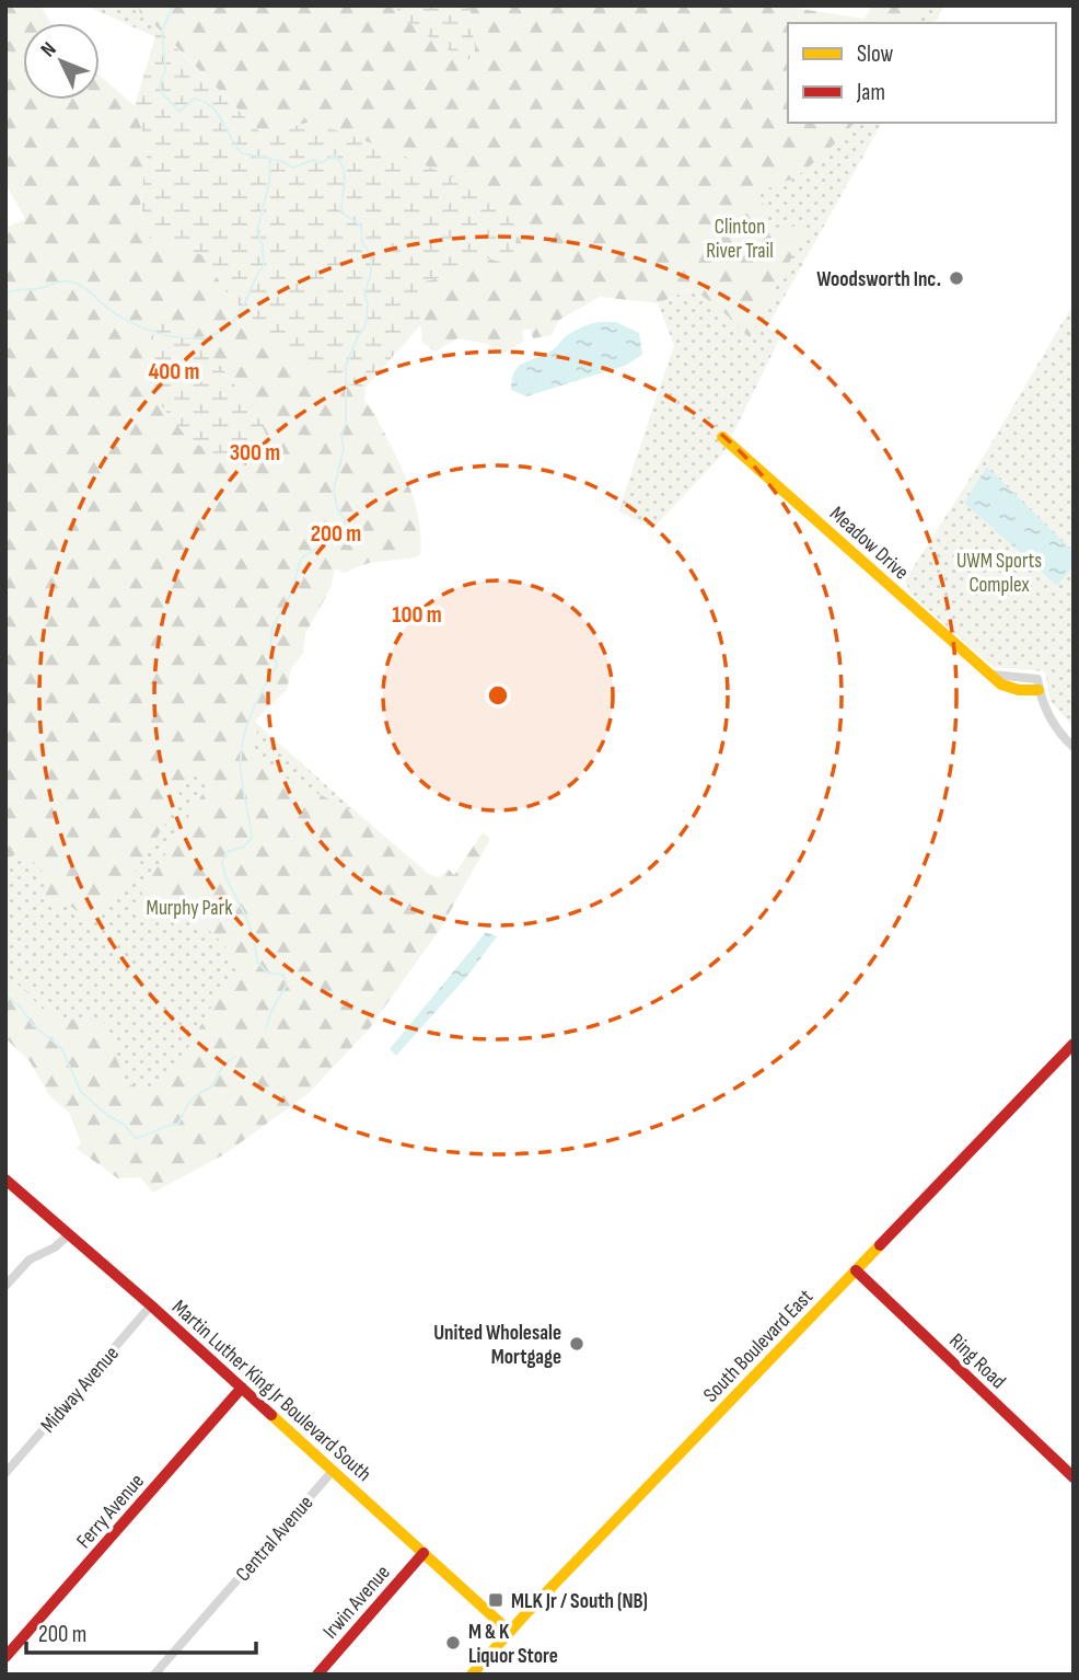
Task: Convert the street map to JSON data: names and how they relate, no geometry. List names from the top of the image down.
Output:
{
  "streets": {
    "street": [
      "Meadow Drive",
      "South Boulevard East",
      "Ring Road",
      "Midway Avenue",
      "Martin Luther King Jr Boulevard South",
      "Ferry Avenue",
      "Central Avenue",
      "Irwin Avenue"
    ]
  },
  "crossings": [
    ["South Boulevard East", "Ring Road"],
    ["South Boulevard East", "Martin Luther King Jr Boulevard South"],
    ["Midway Avenue", "Martin Luther King Jr Boulevard South"],
    ["Martin Luther King Jr Boulevard South", "Ferry Avenue"],
    ["Martin Luther King Jr Boulevard South", "Central Avenue"],
    ["Martin Luther King Jr Boulevard South", "Irwin Avenue"]
  ],
  "parks": ["Clinton River Trail", "UWM Sports Complex", "Murphy Park"],
  "places": {
    "other": ["Woodsworth Inc.", "United Wholesale Mortgage", "M & K Liquor Store"],
    "transit": ["MLK Jr / South (NB)"]
  },
  "legend": ["Slow", "Jam"],
  "scale_bar": "200 m",
  "north": "top left",
  "rings": [
    "400 m",
    "300 m",
    "200 m",
    "100 m"
  ]
}
